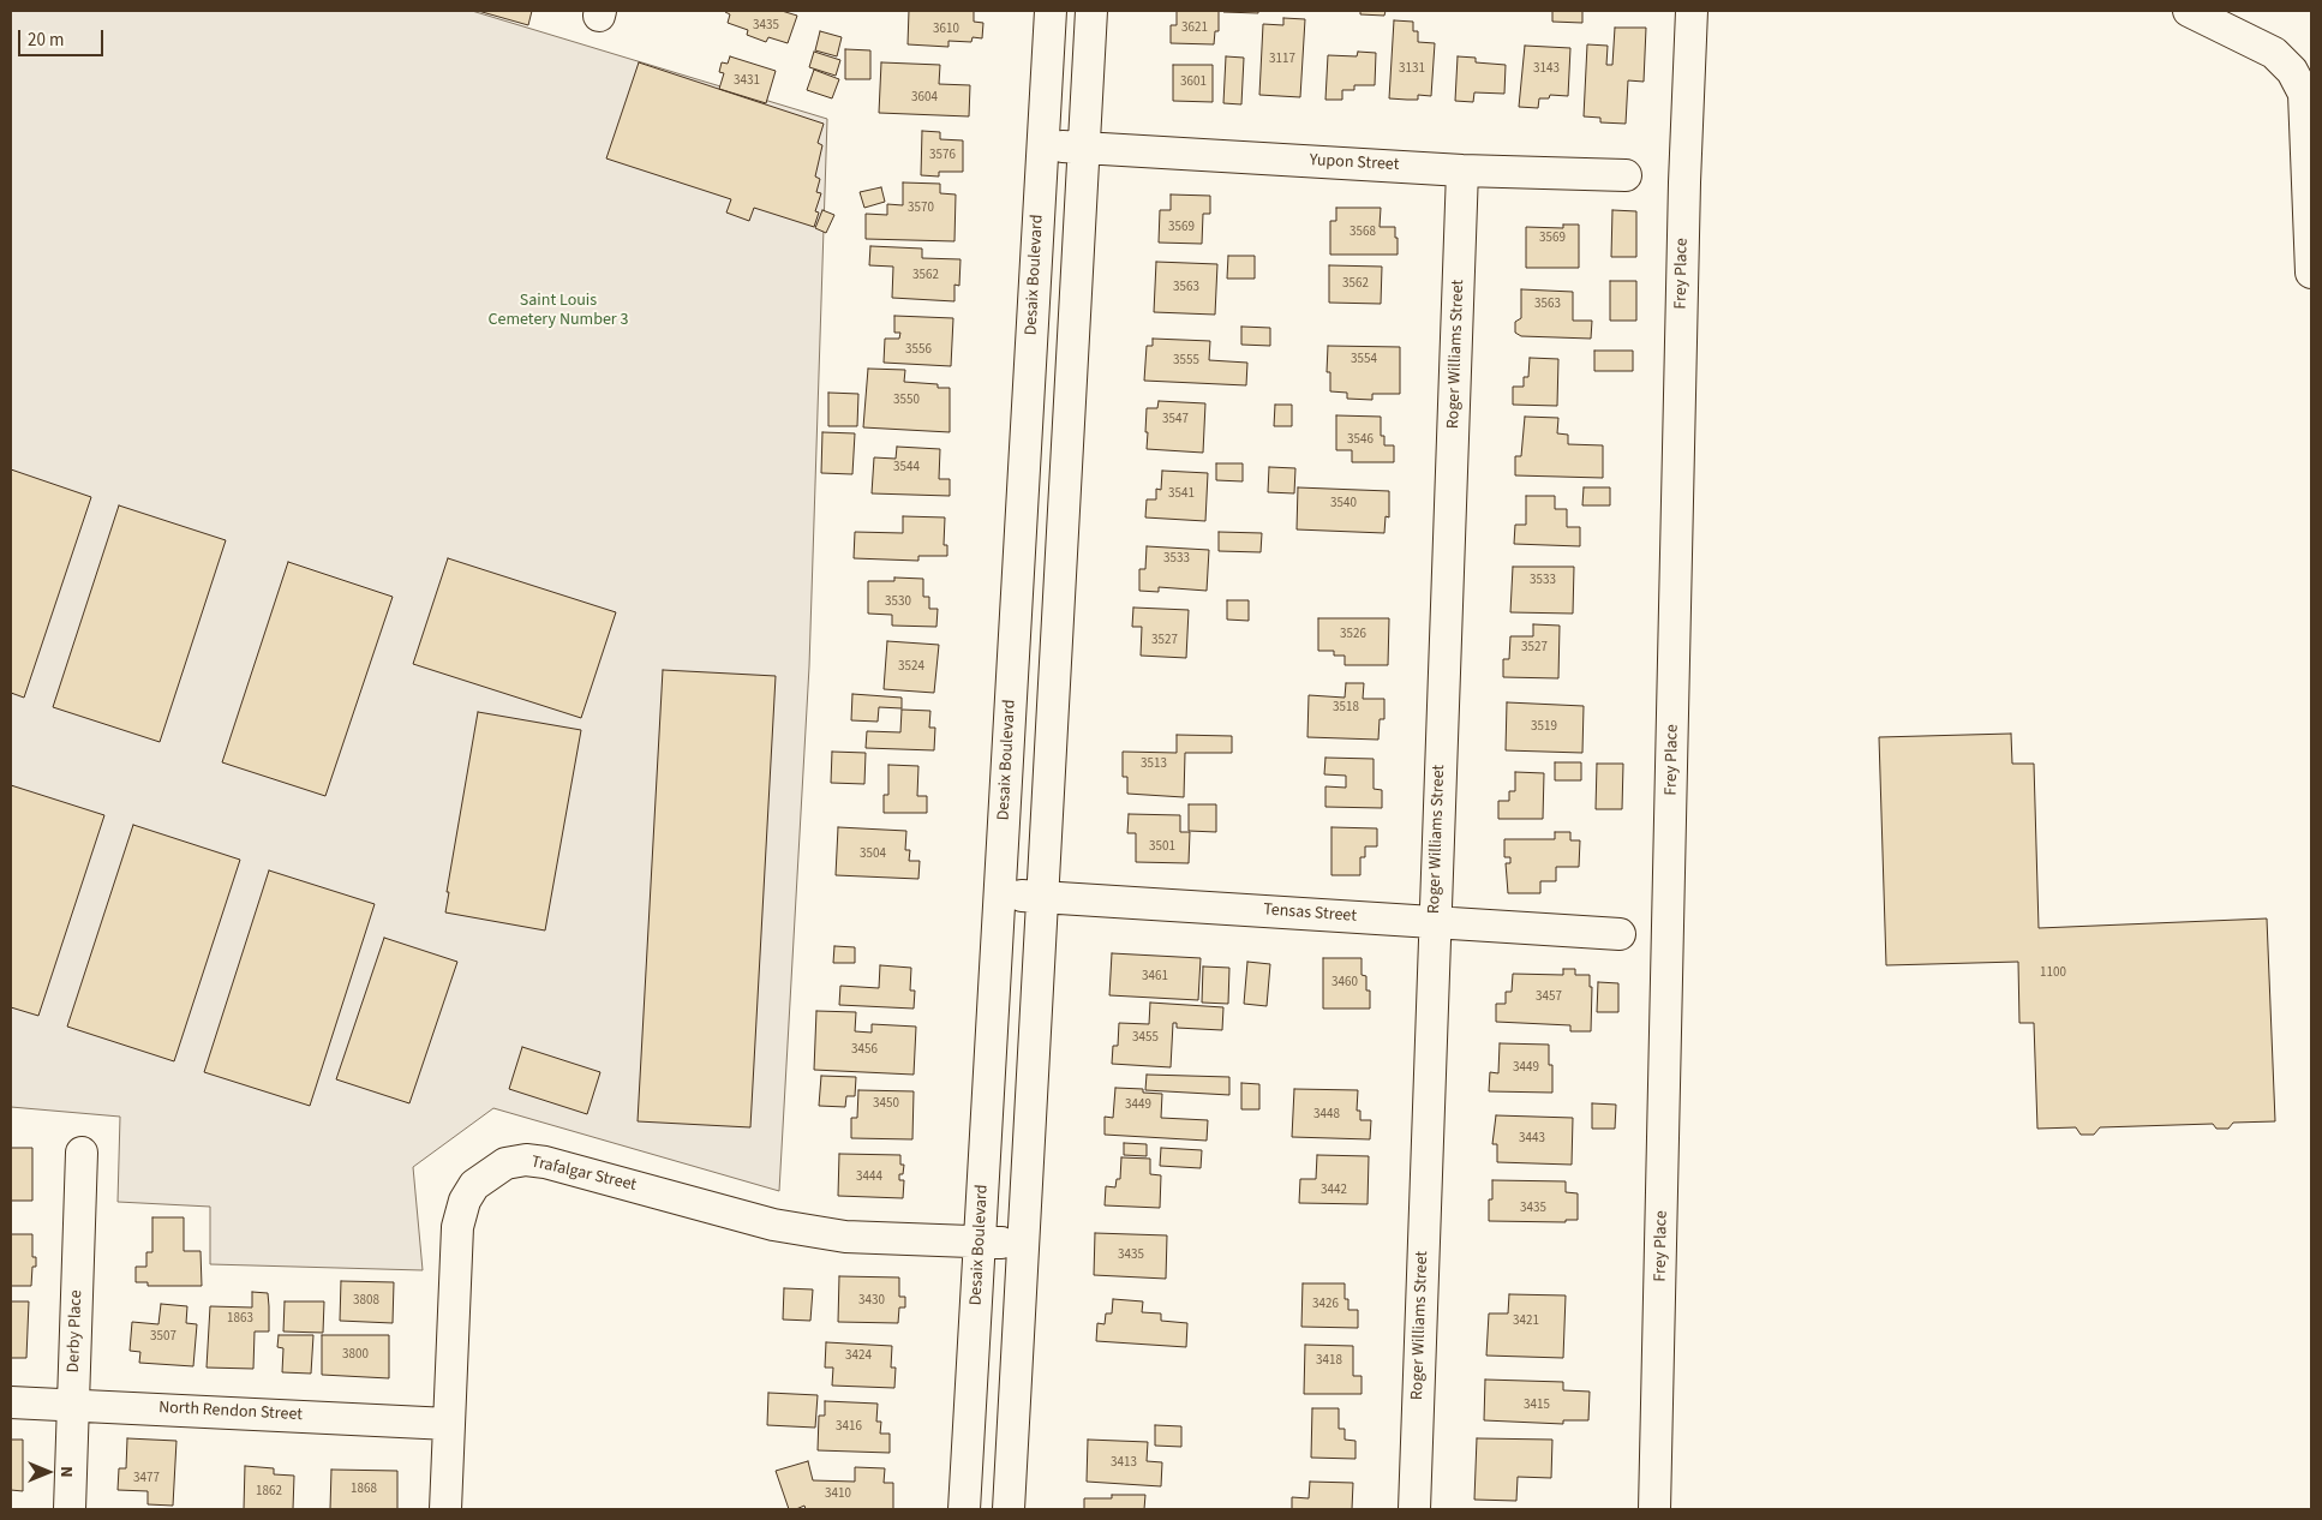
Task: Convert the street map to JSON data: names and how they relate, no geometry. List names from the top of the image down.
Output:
{
  "streets": {
    "street": [
      "Yupon Street",
      "Frey Place",
      "Desaix Boulevard",
      "Roger Williams Street",
      "Tensas Street",
      "Trafalgar Street",
      "Derby Place",
      "North Rendon Street"
    ]
  },
  "crossings": [
    ["Yupon Street", "Desaix Boulevard"],
    ["Yupon Street", "Roger Williams Street"],
    ["Desaix Boulevard", "Tensas Street"],
    ["Desaix Boulevard", "Trafalgar Street"],
    ["Roger Williams Street", "Tensas Street"],
    ["Trafalgar Street", "North Rendon Street"],
    ["Derby Place", "North Rendon Street"]
  ],
  "parks": ["Saint Louis Cemetery Number 3"],
  "house_numbers": [
    "3435",
    "3621",
    "3610",
    "3117",
    "3131",
    "3143",
    "3431",
    "3601",
    "3604",
    "3576",
    "3570",
    "3569",
    "3568",
    "3569",
    "3562",
    "3562",
    "3563",
    "3563",
    "3556",
    "3554",
    "3555",
    "3550",
    "3547",
    "3546",
    "3544",
    "3541",
    "3540",
    "3533",
    "3533",
    "3530",
    "3526",
    "3527",
    "3527",
    "3524",
    "3518",
    "3519",
    "3513",
    "3501",
    "3504",
    "1100",
    "3461",
    "3460",
    "3457",
    "3455",
    "3456",
    "3449",
    "3450",
    "3449",
    "3448",
    "3443",
    "3444",
    "3442",
    "3435",
    "3435",
    "3808",
    "3430",
    "3426",
    "1863",
    "3421",
    "3507",
    "3800",
    "3424",
    "3418",
    "3415",
    "3416",
    "3413",
    "3477",
    "1868",
    "1862",
    "3410"
  ],
  "scale_bar": "20 m",
  "north": "right"
}
